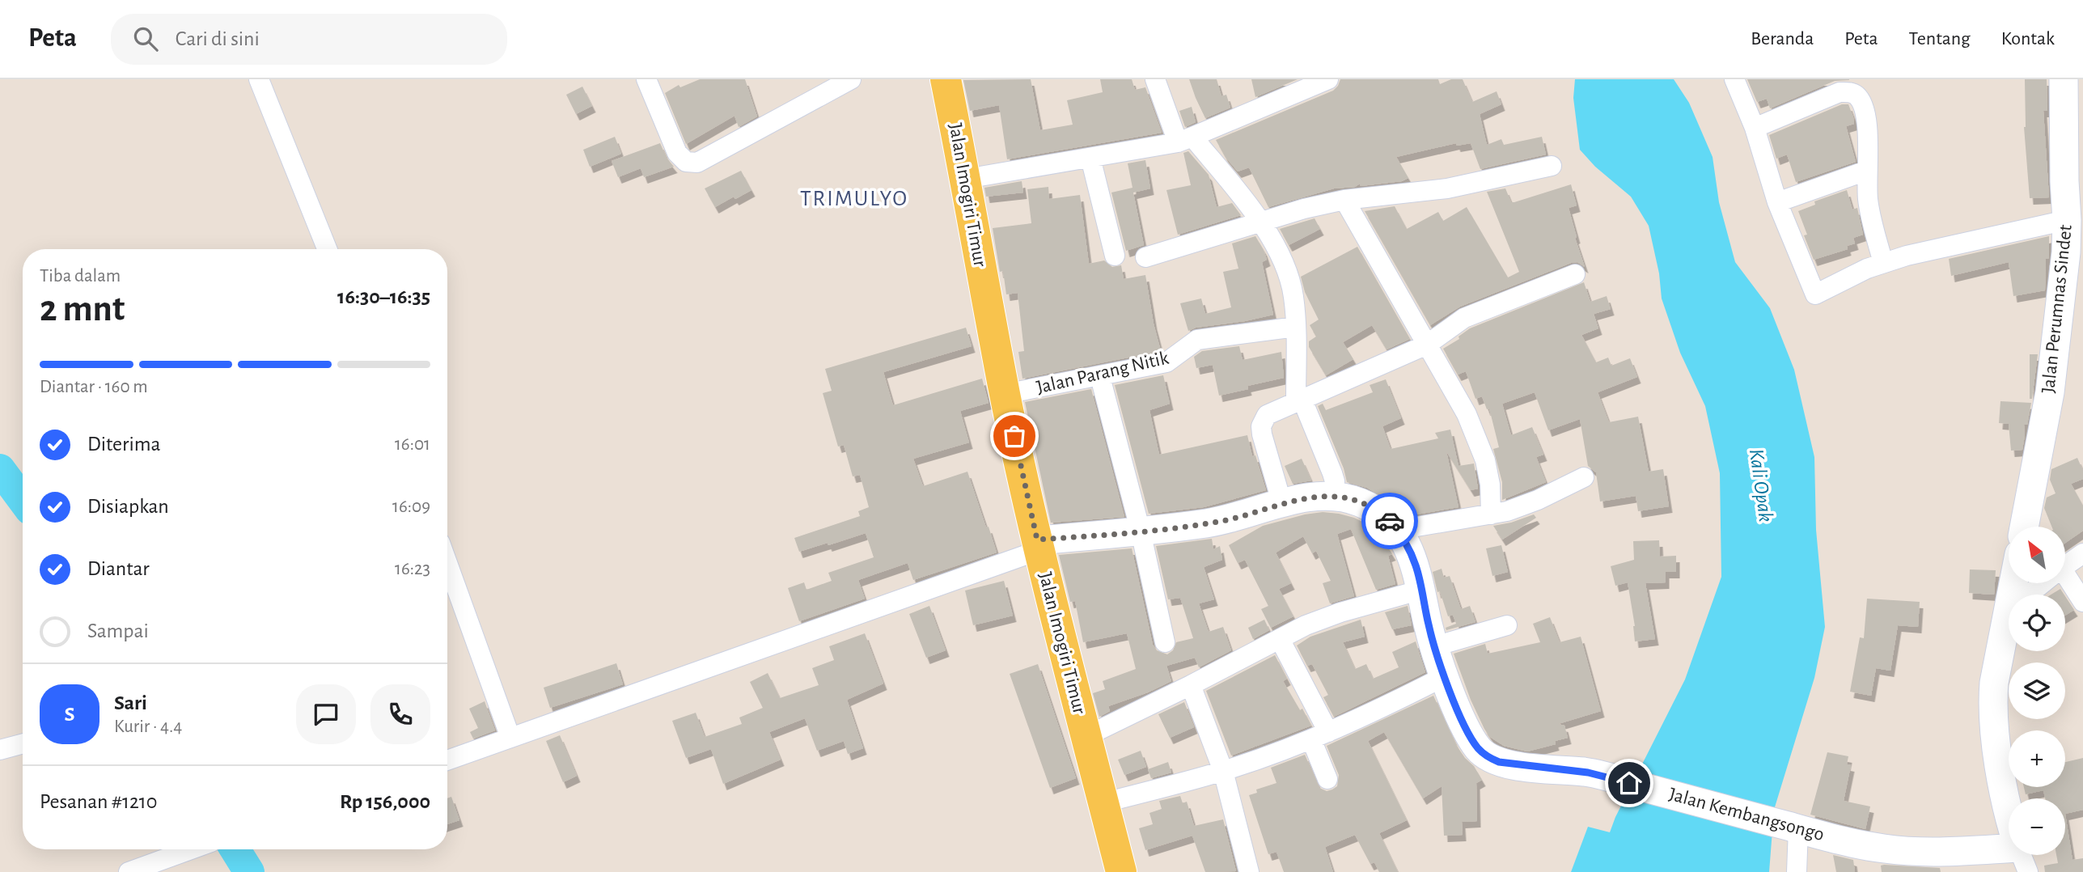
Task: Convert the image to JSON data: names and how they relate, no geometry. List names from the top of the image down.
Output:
{
  "streets": {
    "main road": ["Jalan Imogiri Timur"],
    "street": ["Jalan Perumnas Sindet", "Jalan Parang Nitik", "Jalan Kembangsongo"]
  },
  "crossings": [
    ["Jalan Imogiri Timur", "Jalan Parang Nitik"],
    ["Jalan Imogiri Timur", "Jalan Kembangsongo"]
  ],
  "districts": ["TRIMULYO"],
  "water": ["Kali Opak"],
  "north": "top left",
  "page": {
    "header": "Peta",
    "search": "Cari di sini",
    "nav": [
      "Beranda",
      "Peta",
      "Tentang",
      "Kontak"
    ],
    "heading": ["2 mnt", "Tiba dalam", "16:30–16:35"],
    "panel": [
      "Sari",
      "Kurir · 4.4",
      "Pesanan #1210",
      "Rp 156,000"
    ],
    "bar": "Diantar · 160 m",
    "list": [
      ["Diterima", "16:01"],
      ["Disiapkan", "16:09"],
      ["Diantar", "16:23"],
      "Sampai"
    ],
    "map_buttons": ["+", "−"],
    "round": "S"
  }
}
